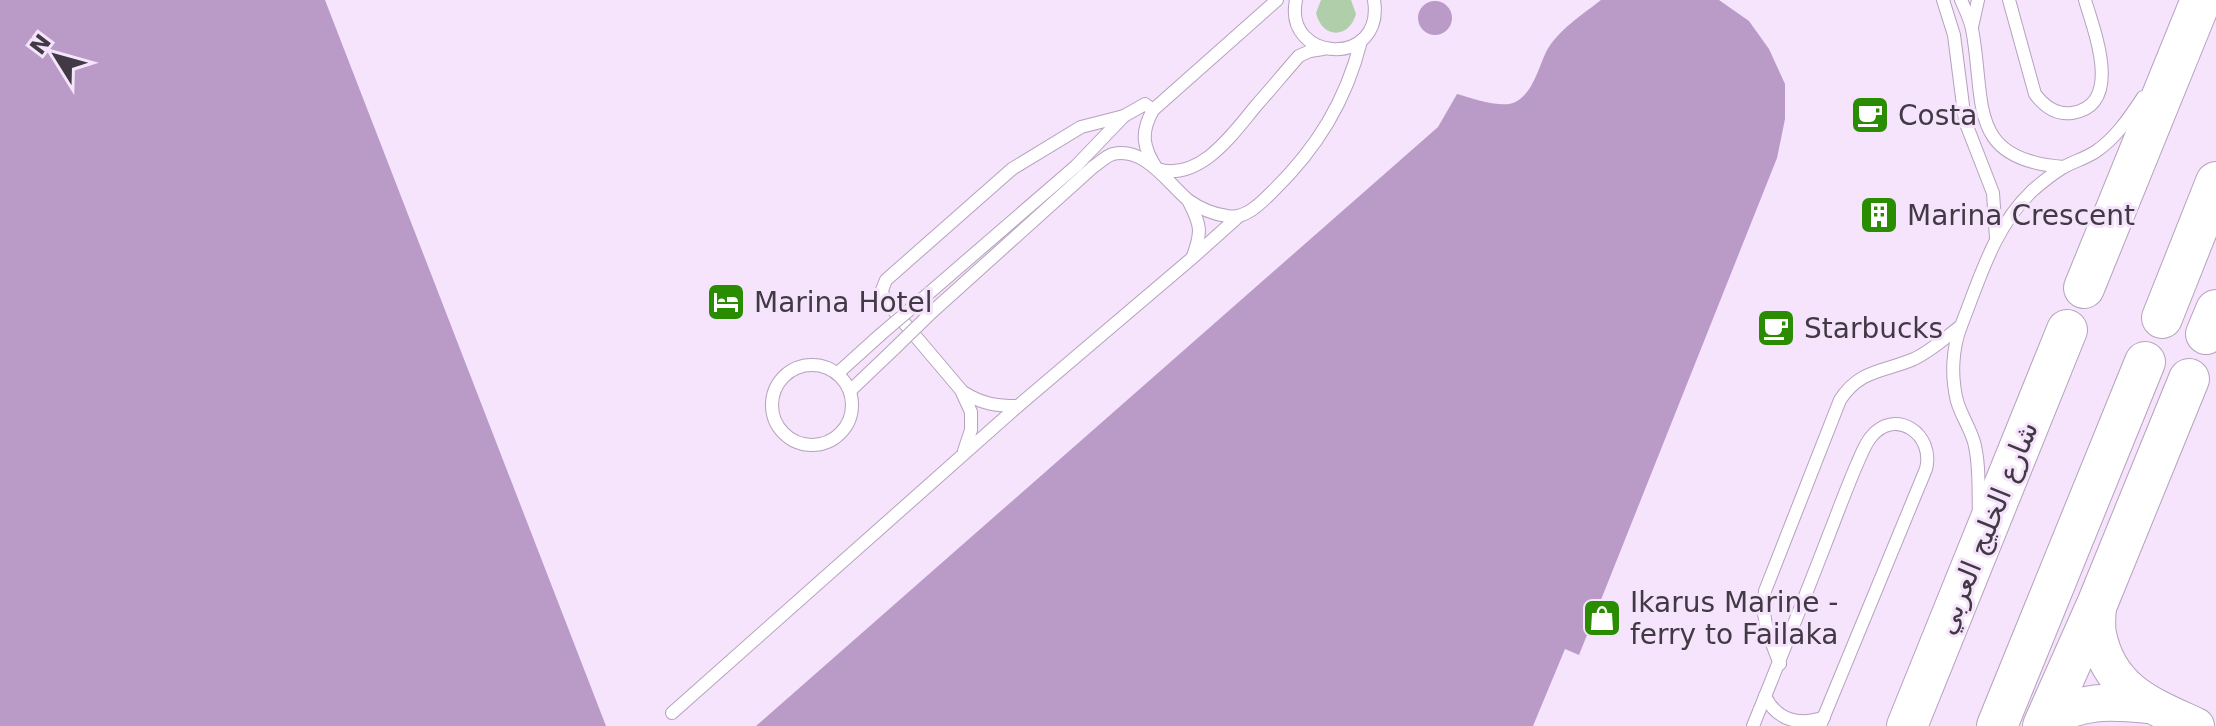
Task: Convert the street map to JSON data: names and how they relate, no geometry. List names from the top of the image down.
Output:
{
  "streets": {
    "main road": ["شارع الخليج العربي"]
  },
  "places": {
    "cafe": ["Costa", "Starbucks"],
    "building": ["Marina Crescent"],
    "hotel": ["Marina Hotel"],
    "shop": ["Ikarus Marine - ferry to Failaka"]
  },
  "north": "top left"
}
